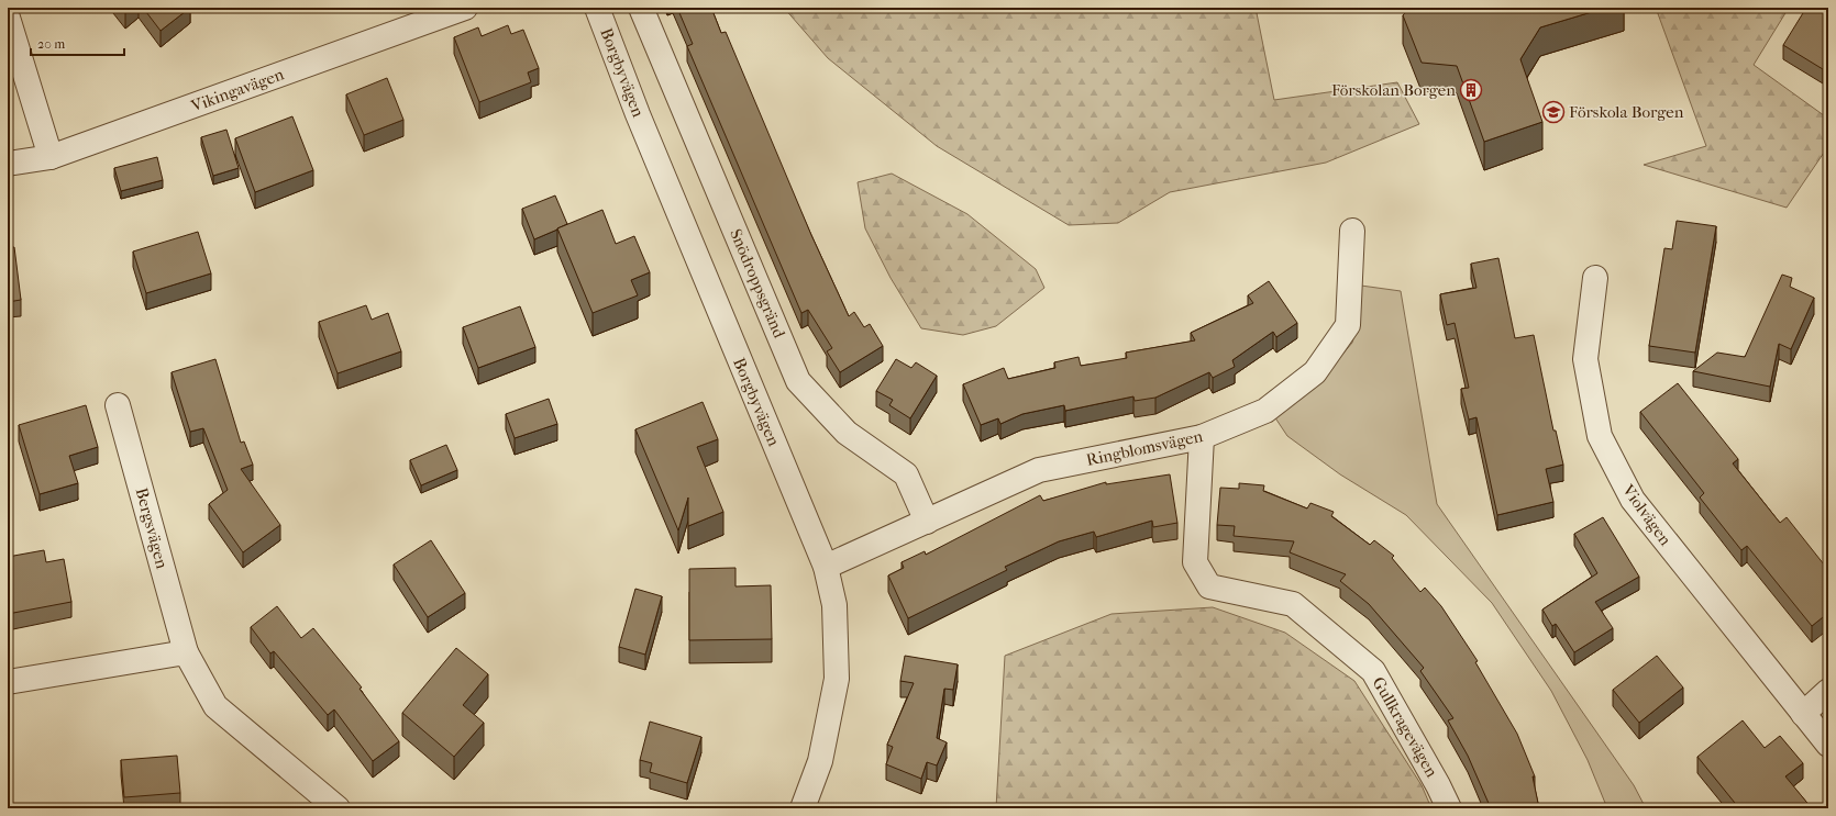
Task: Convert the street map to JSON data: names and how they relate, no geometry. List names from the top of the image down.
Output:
{
  "streets": {
    "street": [
      "Borgbyvägen",
      "Vikingavägen",
      "Snödroppsgränd",
      "Ringblomsvägen",
      "Violvägen",
      "Bergsvägen",
      "Gullkragevägen"
    ]
  },
  "crossings": [
    ["Borgbyvägen", "Ringblomsvägen"],
    ["Snödroppsgränd", "Ringblomsvägen"],
    ["Ringblomsvägen", "Gullkragevägen"]
  ],
  "places": {
    "building": ["Förskolan Borgen"],
    "school or university": ["Förskola Borgen"]
  },
  "scale_bar": "20 m"
}
